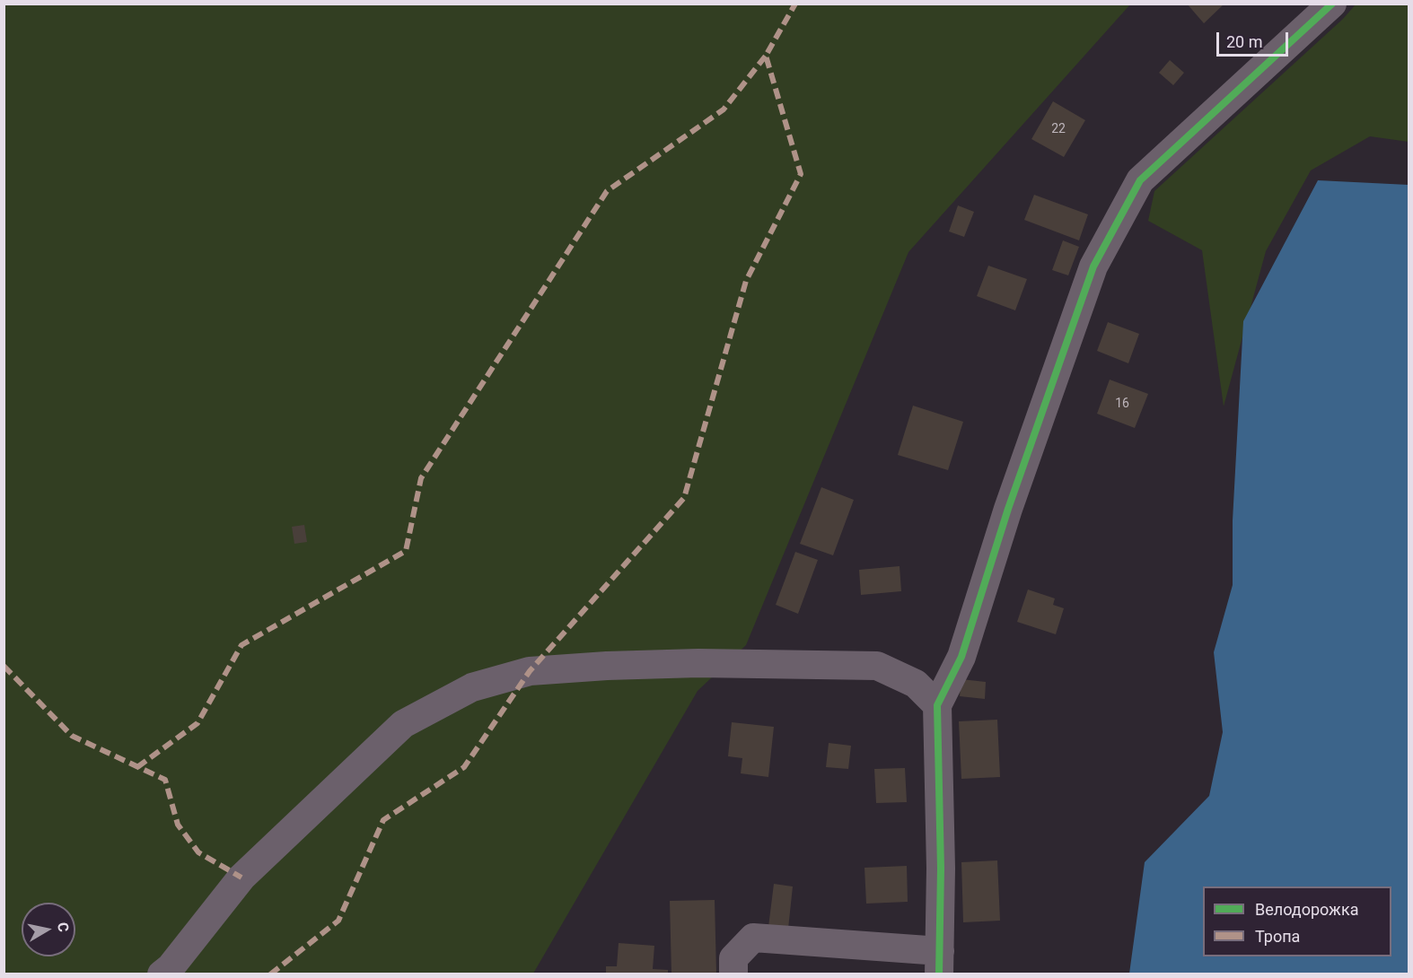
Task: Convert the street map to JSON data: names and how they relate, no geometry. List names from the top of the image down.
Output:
{
  "house_numbers": ["22", "16"],
  "legend": ["Велодорожка", "Тропа"],
  "scale_bar": "20 m",
  "north": "right"
}
